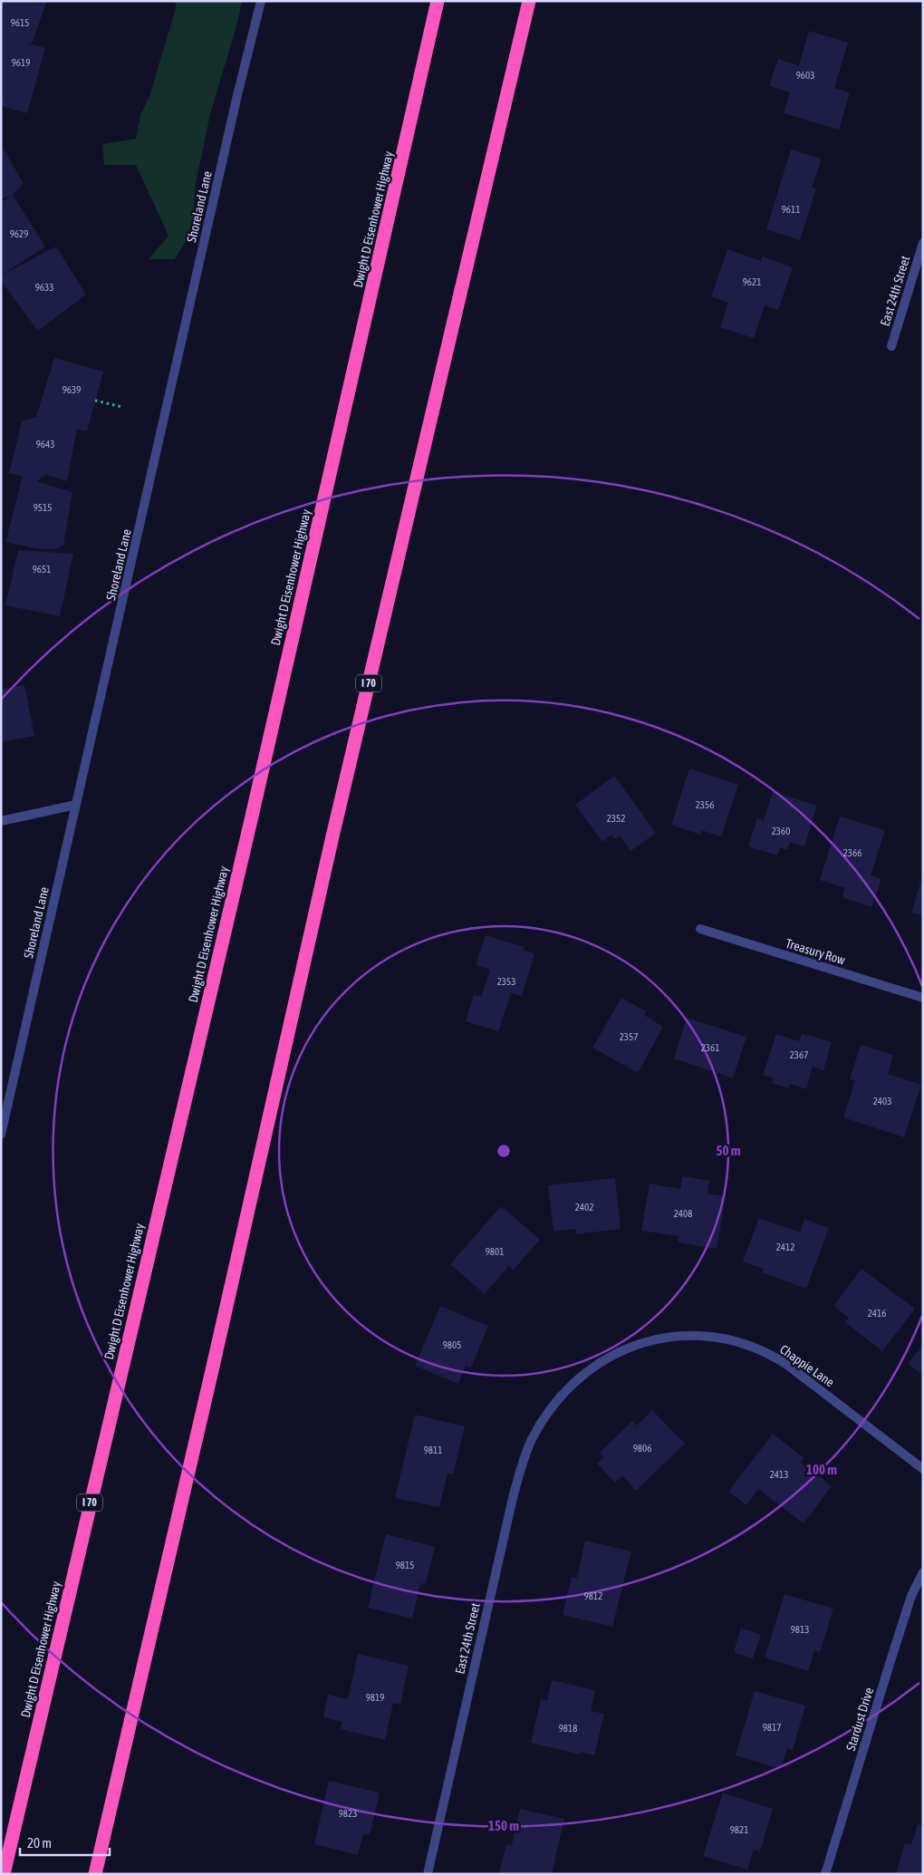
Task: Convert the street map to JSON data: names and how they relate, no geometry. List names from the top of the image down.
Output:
{
  "streets": {
    "highway": ["Dwight D Eisenhower Highway", "I 70"],
    "street": [
      "Shoreland Lane",
      "East 24th Street",
      "Treasury Row",
      "Chappie Lane",
      "Stardust Drive"
    ]
  },
  "crossings": [
    ["East 24th Street", "Chappie Lane"]
  ],
  "house_numbers": [
    "9615",
    "9619",
    "9603",
    "9611",
    "9629",
    "9621",
    "9633",
    "9639",
    "9643",
    "9515",
    "9651",
    "2356",
    "2352",
    "2360",
    "2366",
    "2353",
    "2357",
    "2361",
    "2367",
    "2403",
    "2402",
    "2408",
    "2412",
    "9801",
    "2416",
    "9805",
    "9806",
    "9811",
    "2413",
    "9815",
    "9812",
    "9813",
    "9819",
    "9817",
    "9818",
    "9823",
    "9821"
  ],
  "scale_bar": "20 m",
  "rings": ["50 m", "100 m", "150 m"]
}
